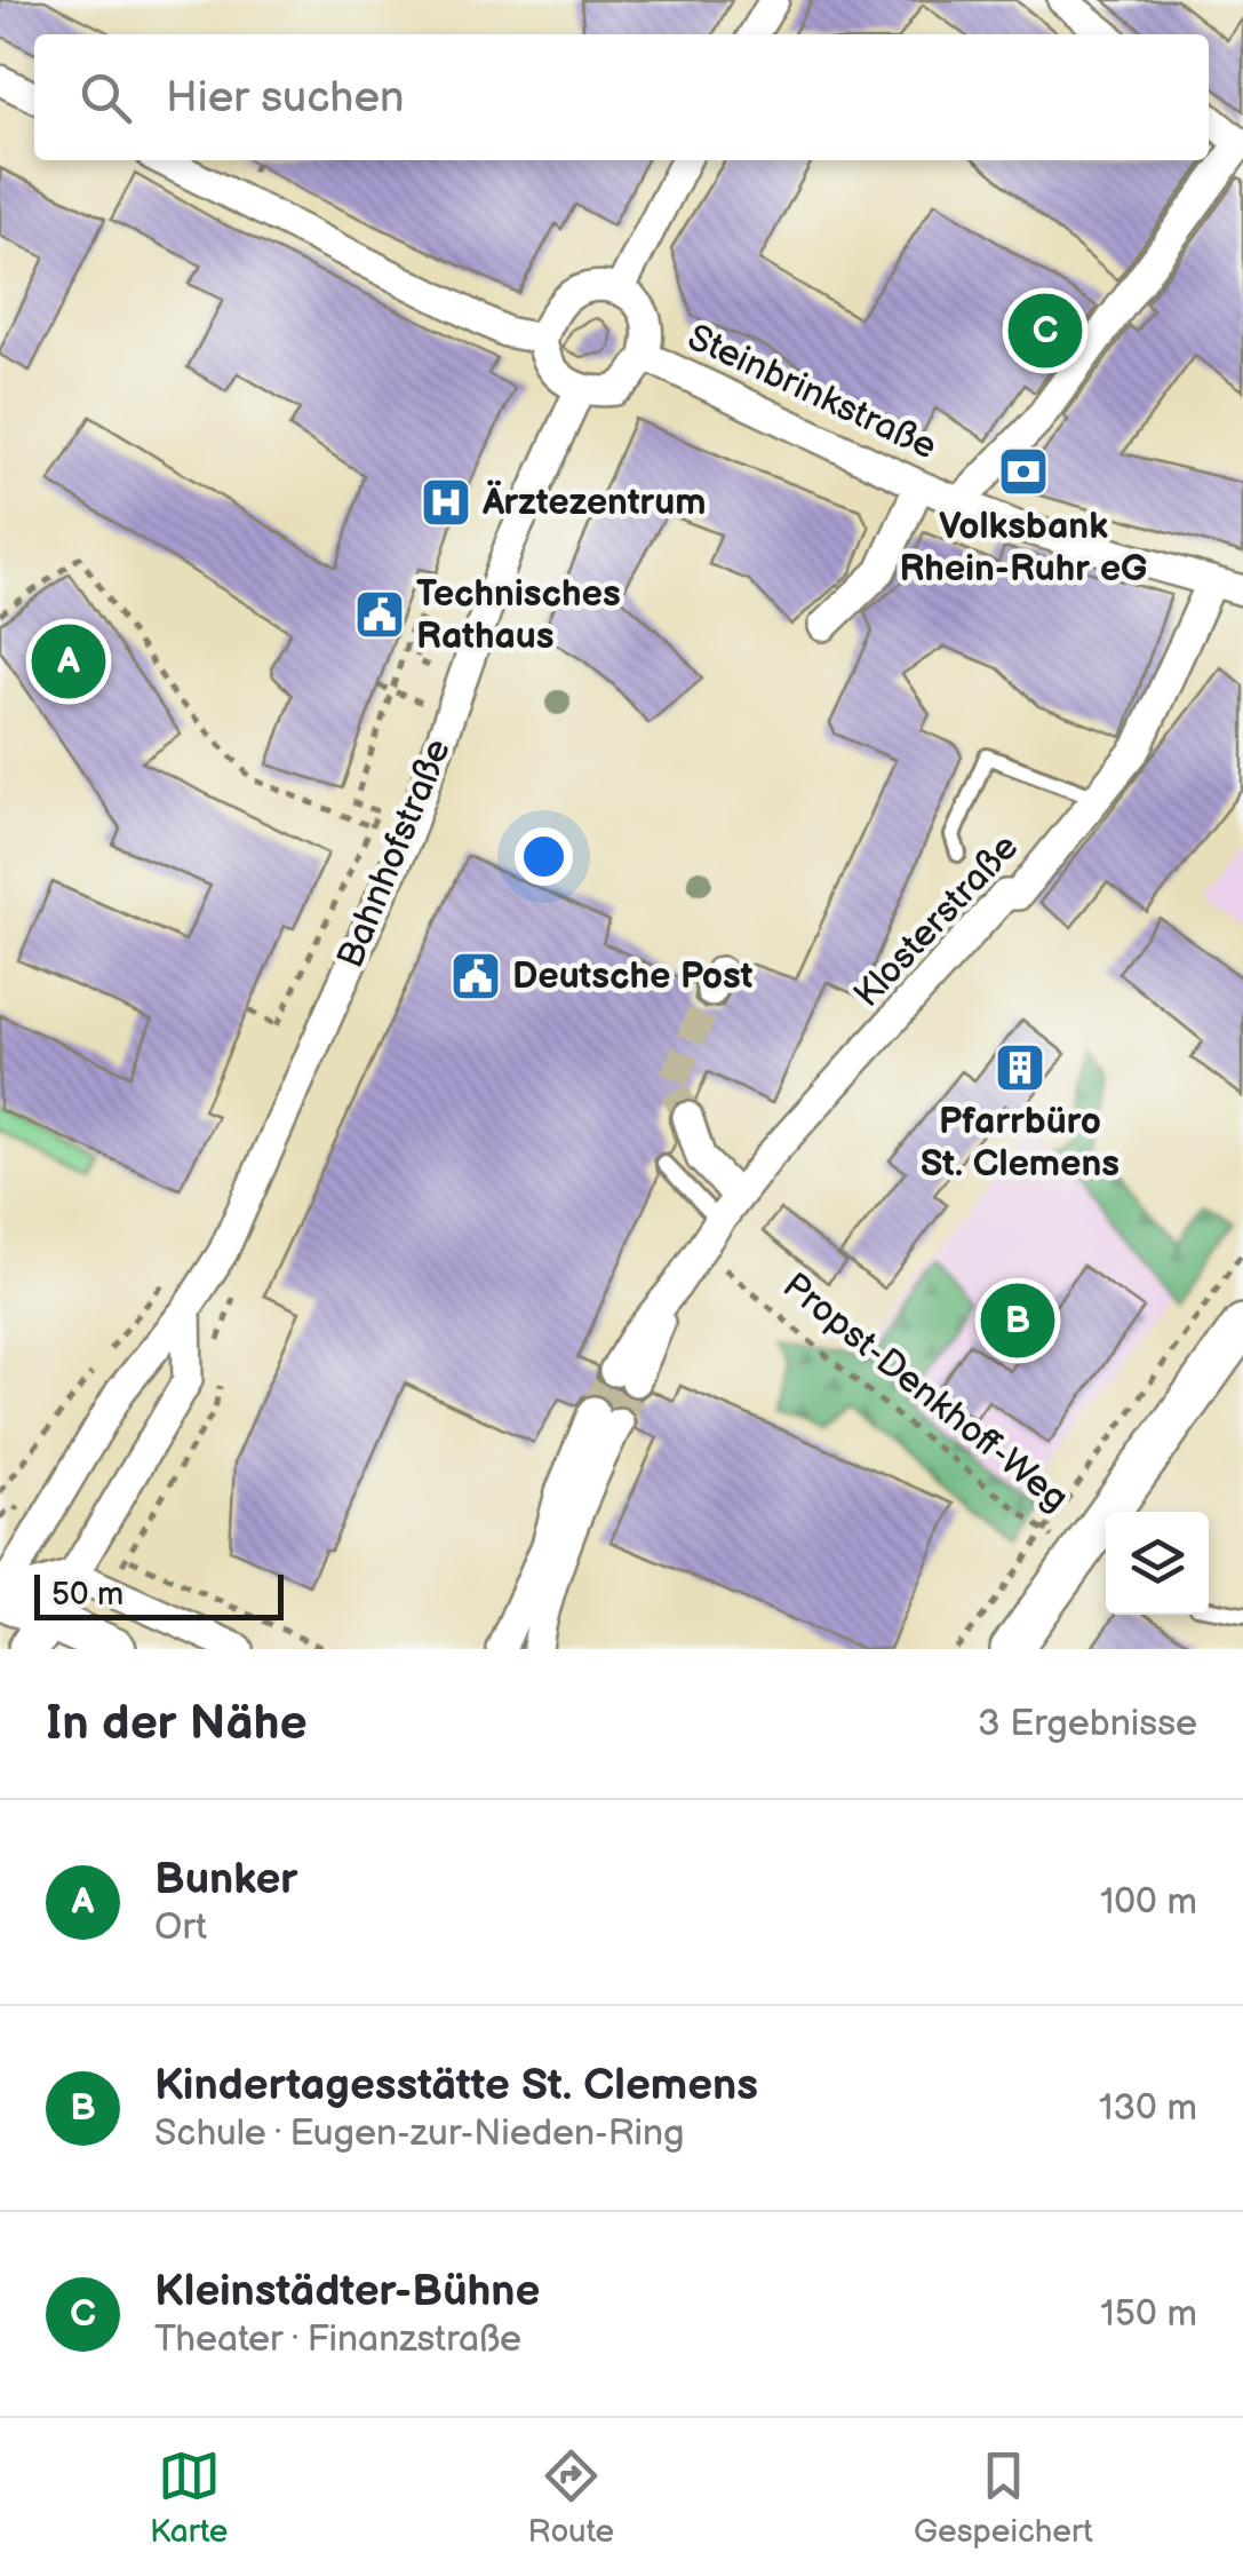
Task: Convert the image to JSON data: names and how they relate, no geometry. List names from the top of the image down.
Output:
{
  "streets": {
    "street": ["Steinbrinkstraße", "Bahnhofstraße", "Klosterstraße"],
    "path": ["Propst-Denkhoff-Weg"]
  },
  "crossings": [
    ["Steinbrinkstraße", "Bahnhofstraße"],
    ["Steinbrinkstraße", "Klosterstraße"],
    ["Klosterstraße", "Propst-Denkhoff-Weg"]
  ],
  "places": {
    "bank": ["Volksbank Rhein-Ruhr eG"],
    "hospital": ["Ärztezentrum"],
    "public building": ["Technisches Rathaus", "Deutsche Post"],
    "building": ["Pfarrbüro St. Clemens"]
  },
  "scale_bar": "50 m",
  "page": {
    "search": "Hier suchen",
    "pins": ["C", "A", "B"],
    "scale": "50 m",
    "heading": ["In der Nähe", "3 Ergebnisse"],
    "list": [
      {
        "mark": "A",
        "name": "Bunker",
        "note": "Ort",
        "value": "100 m"
      },
      {
        "mark": "B",
        "name": "Kindertagesstätte St. Clemens",
        "note": "Schule · Eugen-zur-Nieden-Ring",
        "value": "130 m"
      },
      {
        "mark": "C",
        "name": "Kleinstädter-Bühne",
        "note": "Theater · Finanzstraße",
        "value": "150 m"
      }
    ],
    "nav": ["Karte", "Route", "Gespeichert"]
  }
}
